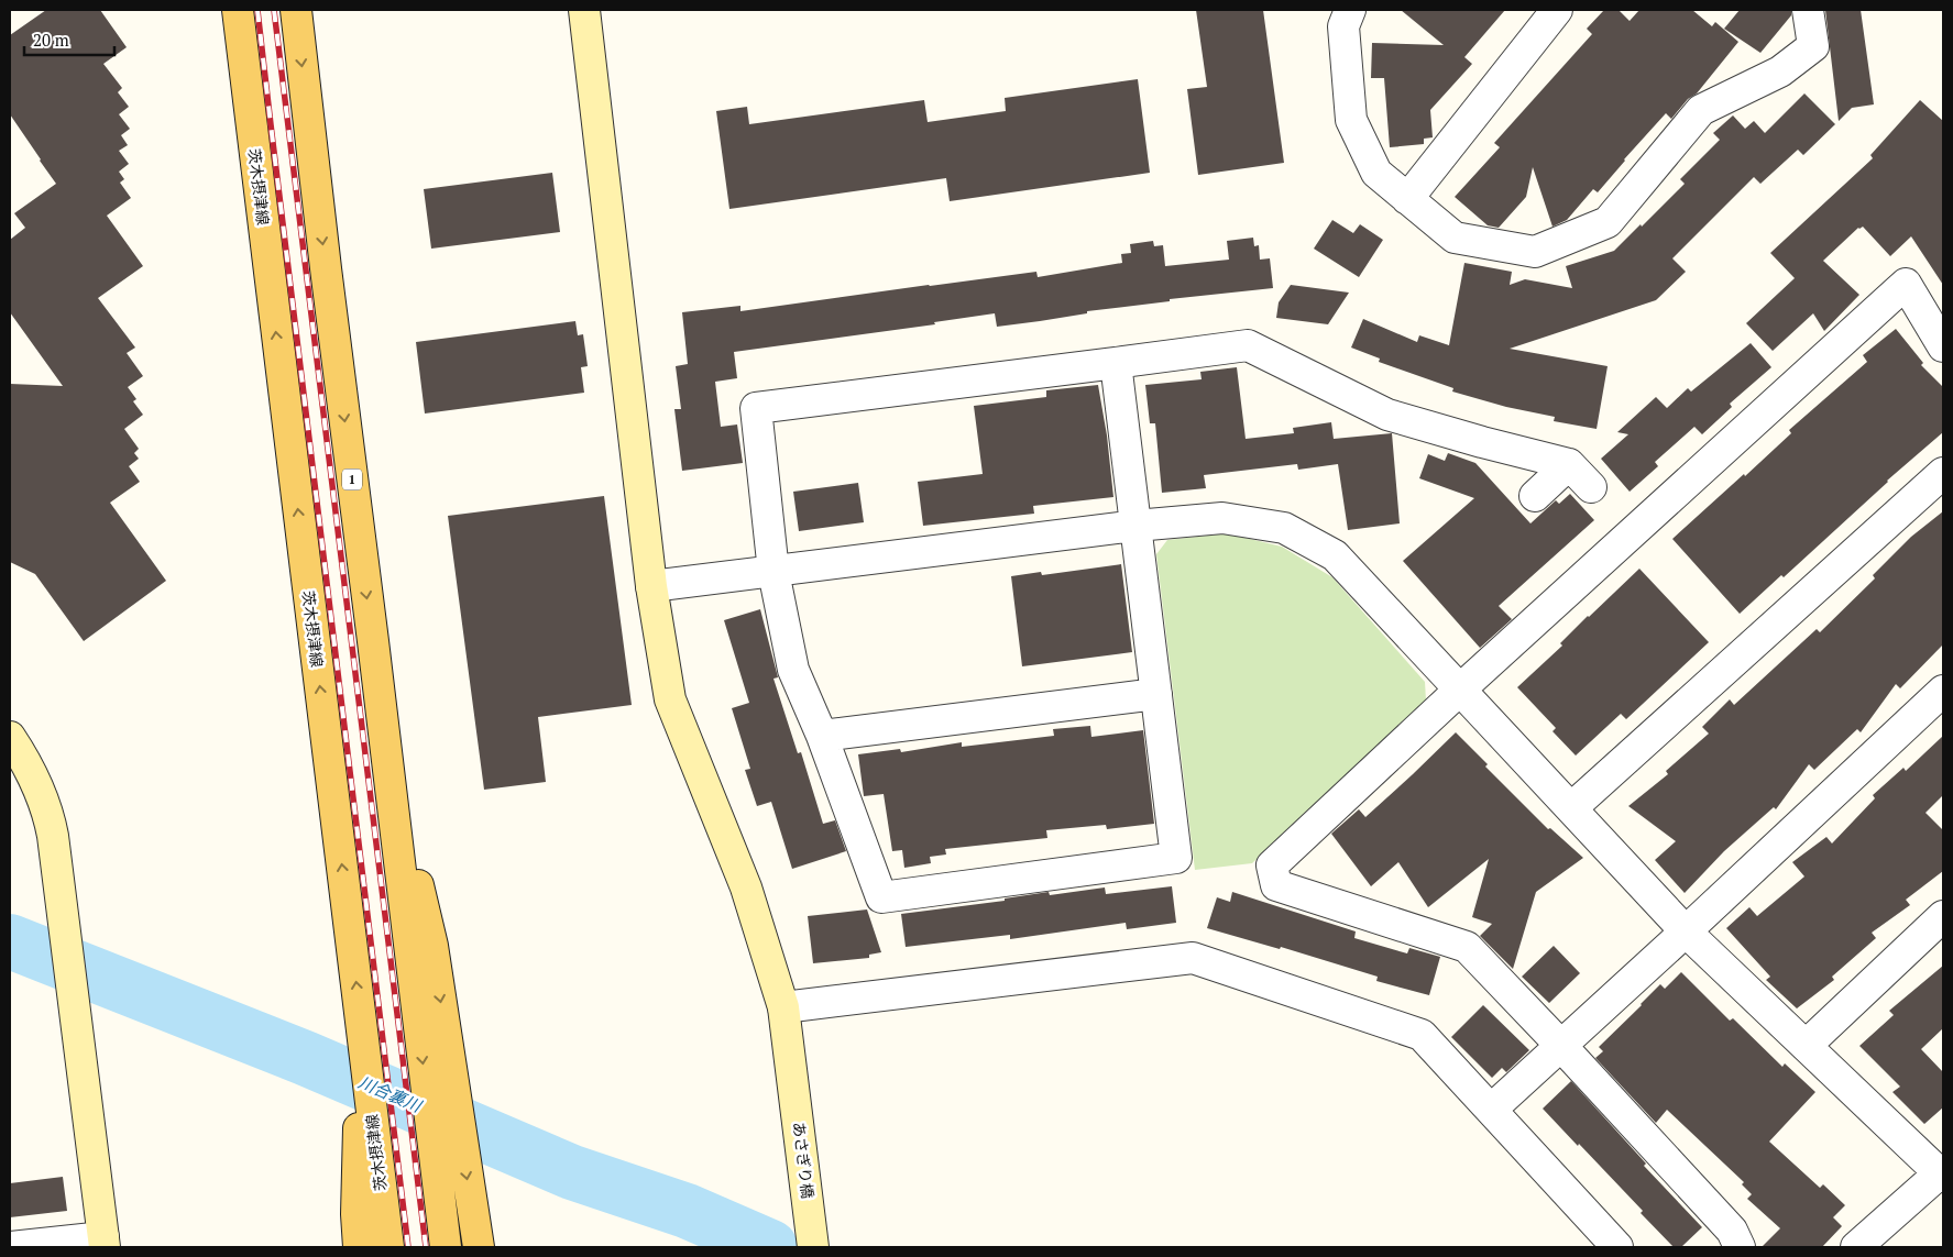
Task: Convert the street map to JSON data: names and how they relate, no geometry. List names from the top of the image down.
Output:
{
  "streets": {
    "main road": ["茨木摂津線", "1"],
    "street": ["あさぎり橋"]
  },
  "water": ["川合裏川"],
  "scale_bar": "20 m"
}
